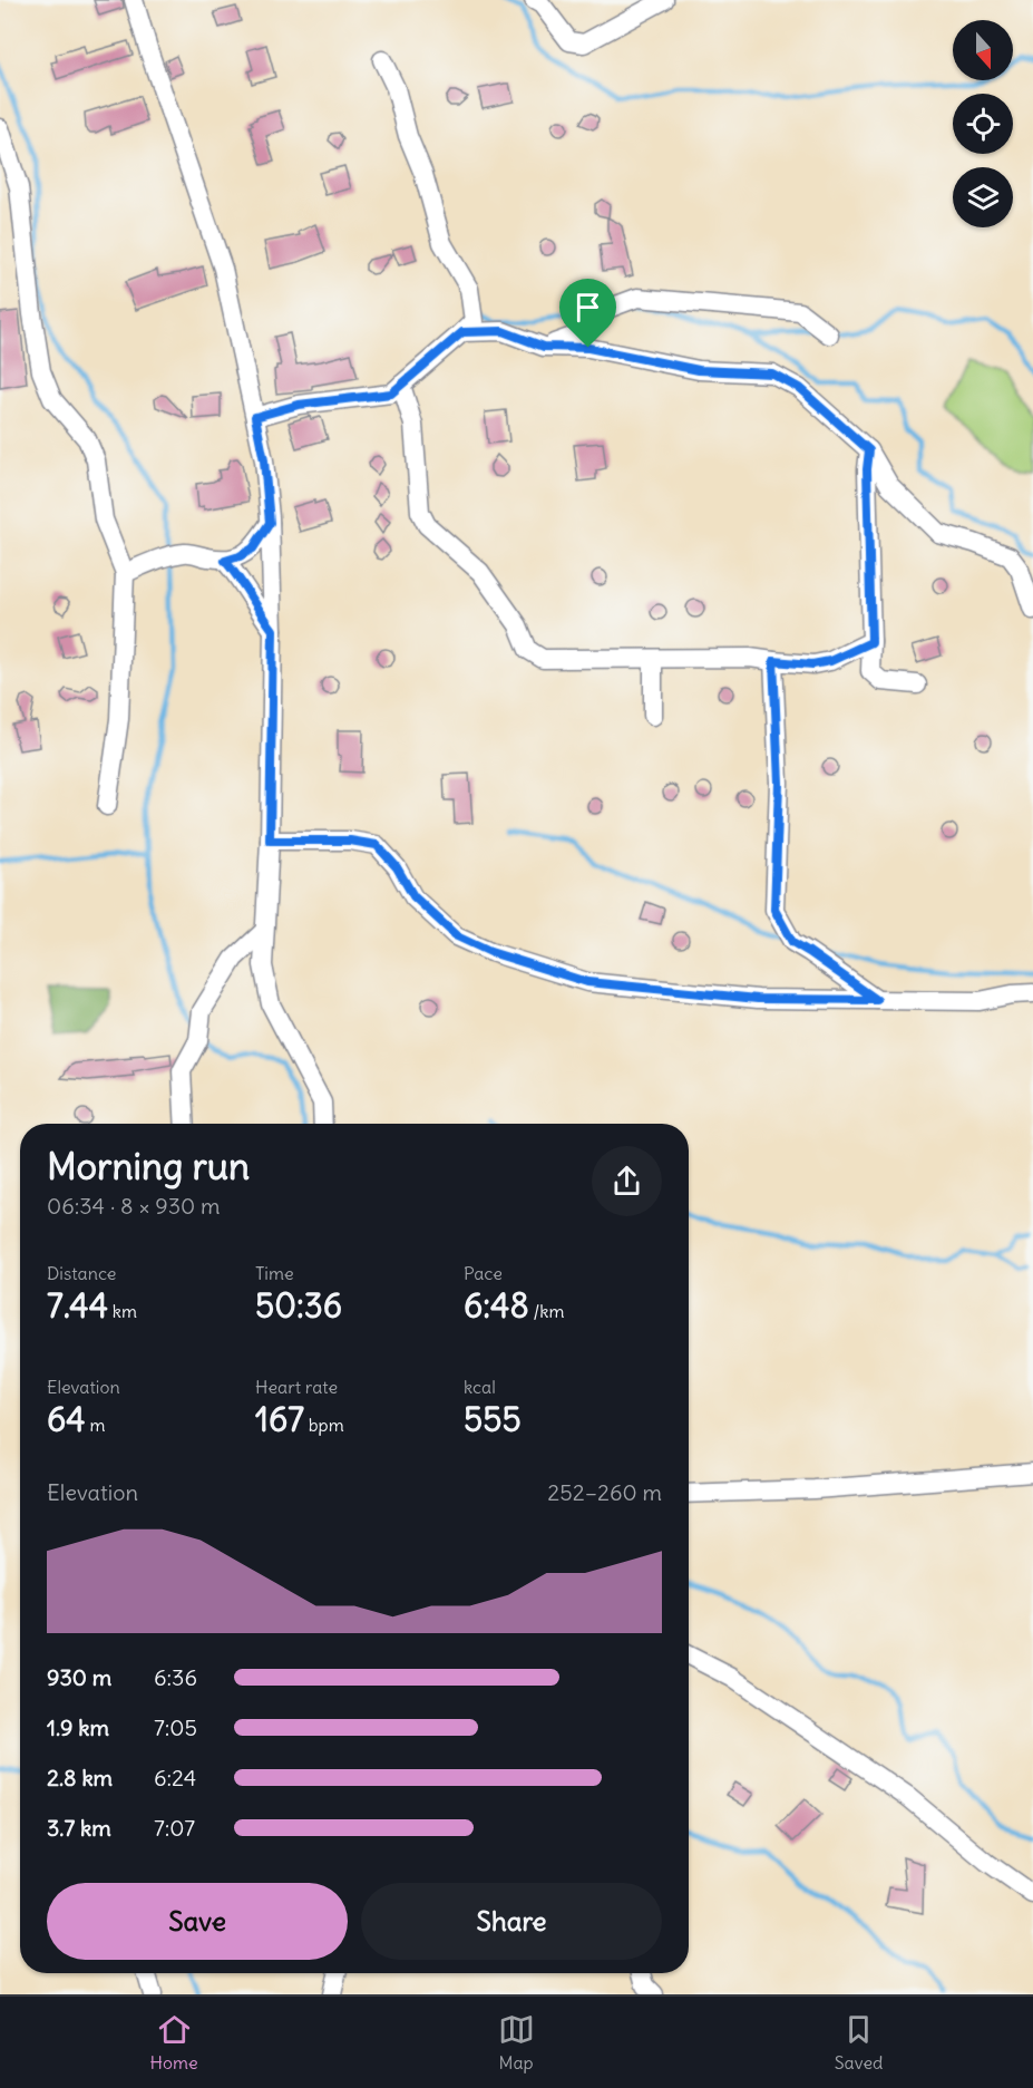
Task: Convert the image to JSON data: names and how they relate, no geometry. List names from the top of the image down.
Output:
{
  "north": "bottom",
  "page": {
    "heading": ["Morning run", "06:34 · 8 × 930 m"],
    "stats": [
      ["Distance", "7.44 km"],
      ["Time", "50:36"],
      ["Pace", "6:48 /km"],
      ["Elevation", "64 m"],
      ["Heart rate", "167 bpm"],
      ["kcal", "555"]
    ],
    "chart": ["Elevation", "252–260 m"],
    "list": [
      {
        "name": "930 m",
        "note": "6:36"
      },
      {
        "name": "1.9 km",
        "note": "7:05"
      },
      {
        "name": "2.8 km",
        "note": "6:24"
      },
      {
        "name": "3.7 km",
        "note": "7:07"
      }
    ],
    "buttons": ["Save", "Share"],
    "tabs": ["Home", "Map", "Saved"]
  }
}
